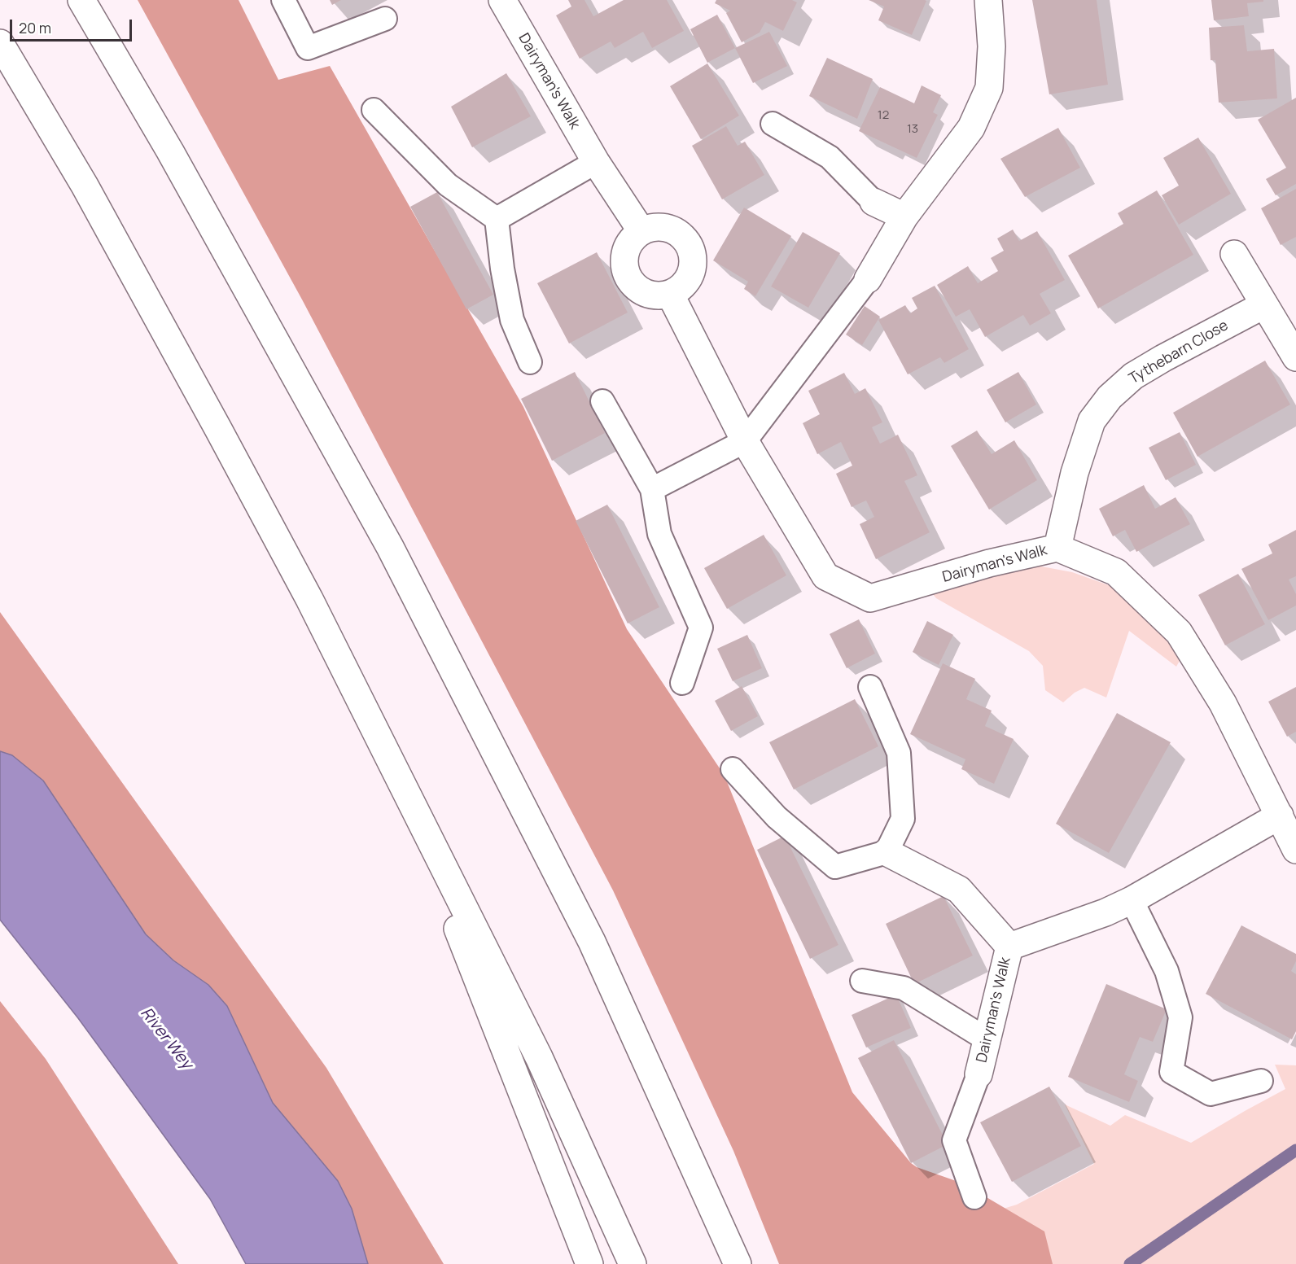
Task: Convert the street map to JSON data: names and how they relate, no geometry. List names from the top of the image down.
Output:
{
  "streets": {
    "main road": ["Dairyman's Walk", "Tythebarn Close"]
  },
  "crossings": [
    ["Dairyman's Walk", "Tythebarn Close"]
  ],
  "water": ["River Wey"],
  "house_numbers": ["12", "13"],
  "scale_bar": "20 m"
}
